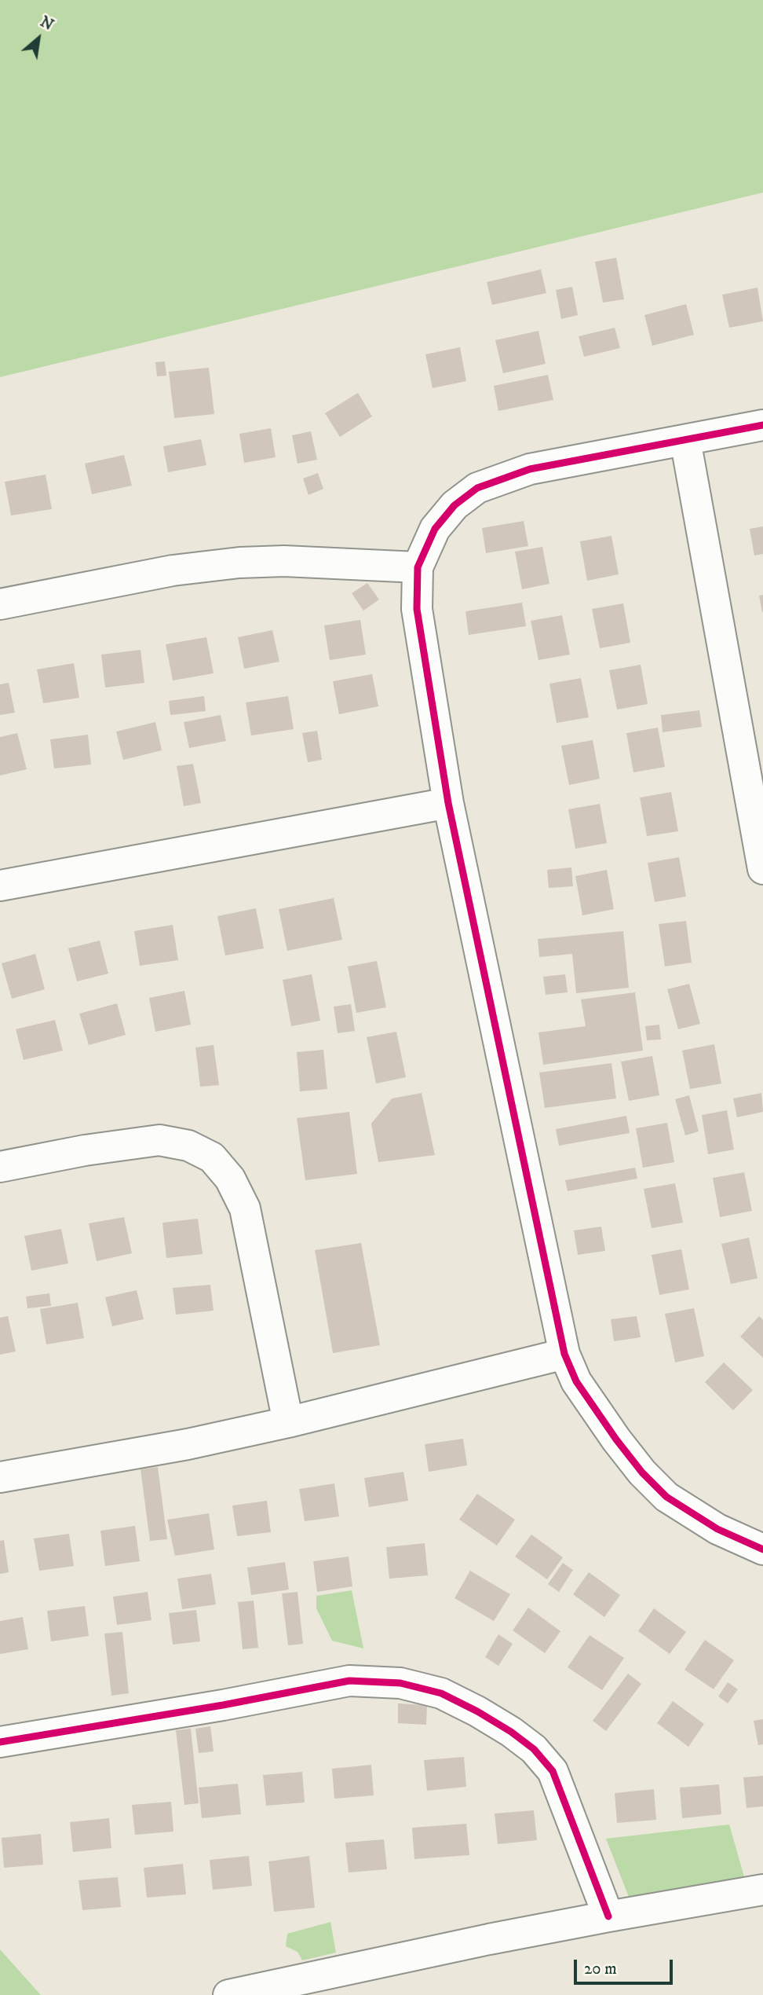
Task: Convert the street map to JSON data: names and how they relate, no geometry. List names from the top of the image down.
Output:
{
  "scale_bar": "20 m",
  "north": "top right"
}
